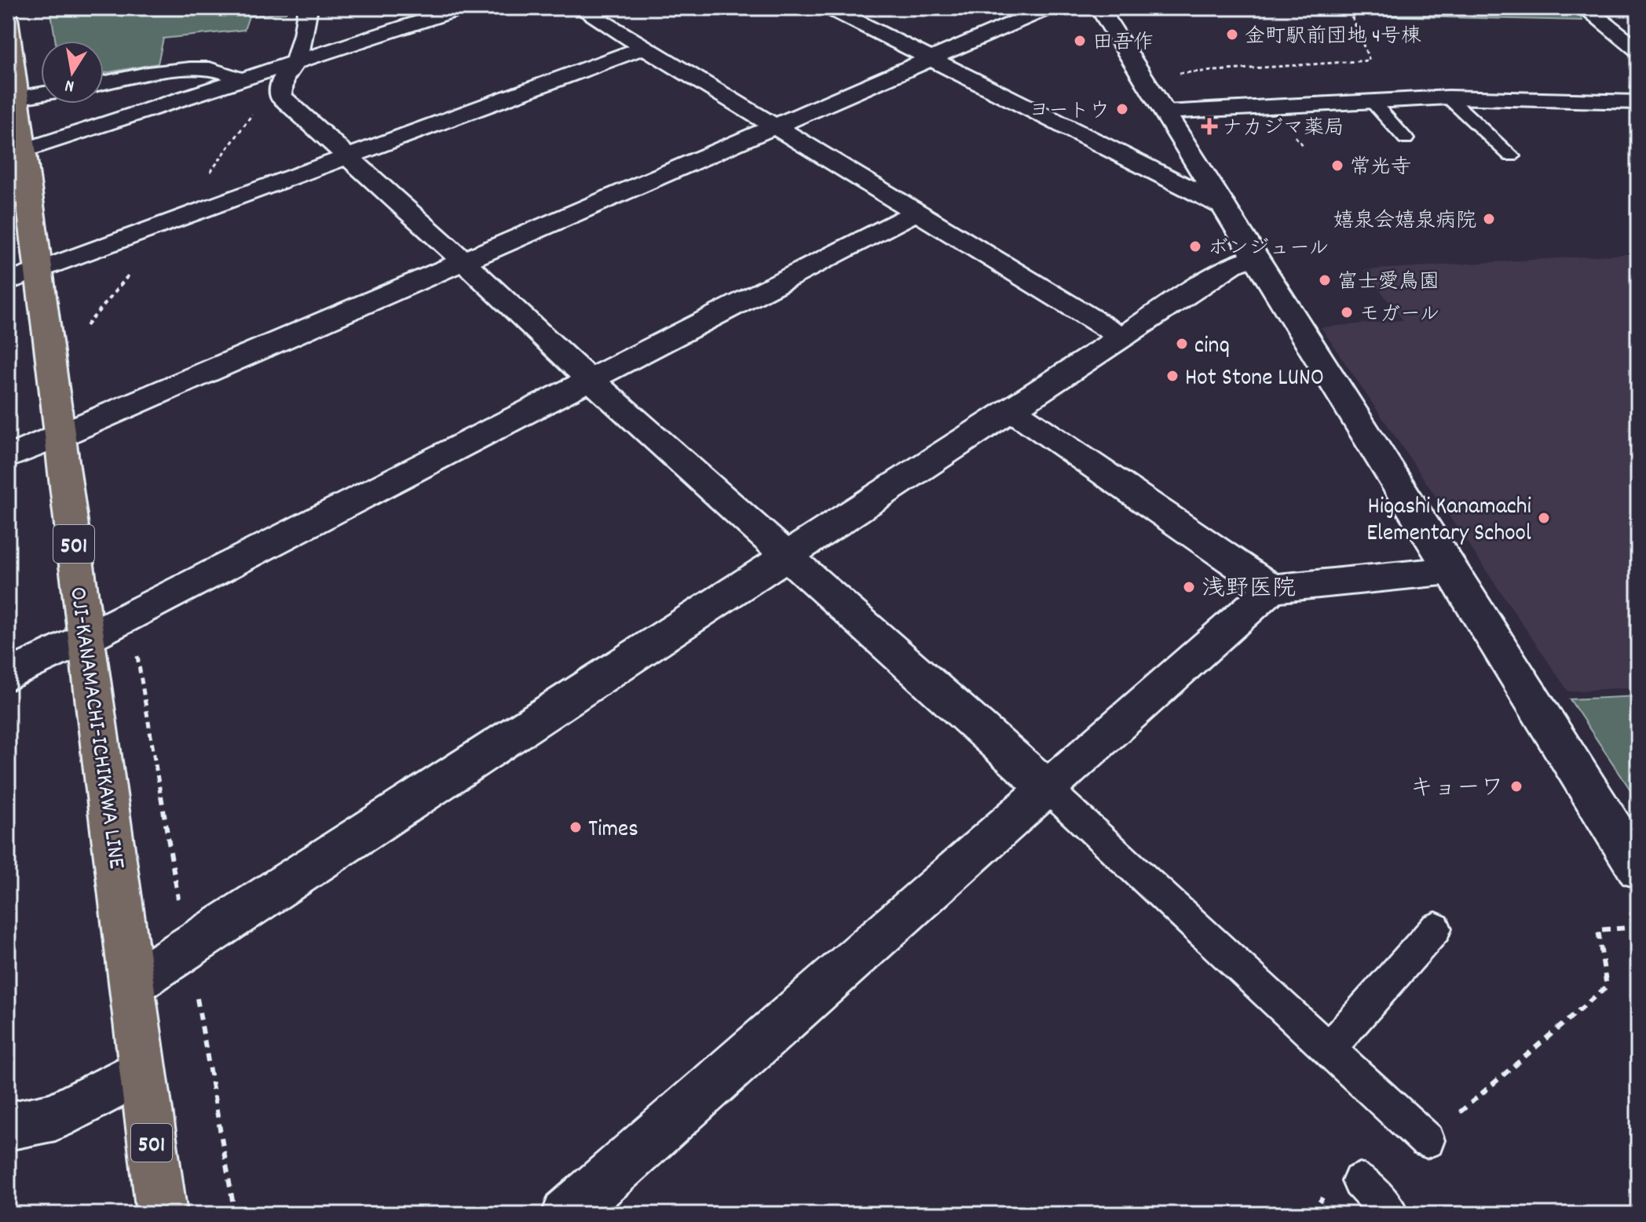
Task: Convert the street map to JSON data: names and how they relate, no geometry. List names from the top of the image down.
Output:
{
  "streets": {
    "main road": ["501", "OJI-KANAMACHI-ICHIKAWA LINE"]
  },
  "places": {
    "other": [
      "金町駅前団地 4号棟",
      "田吾作",
      "ヨートウ",
      "常光寺",
      "嬉泉会嬉泉病院",
      "ボンジュール",
      "富士愛鳥園",
      "モガール",
      "cinq",
      "Hot Stone LUNO",
      "Higashi Kanamachi Elementary School",
      "浅野医院",
      "キョーワ",
      "Times"
    ],
    "health": ["ナカジマ薬局"]
  },
  "north": "bottom"
}
